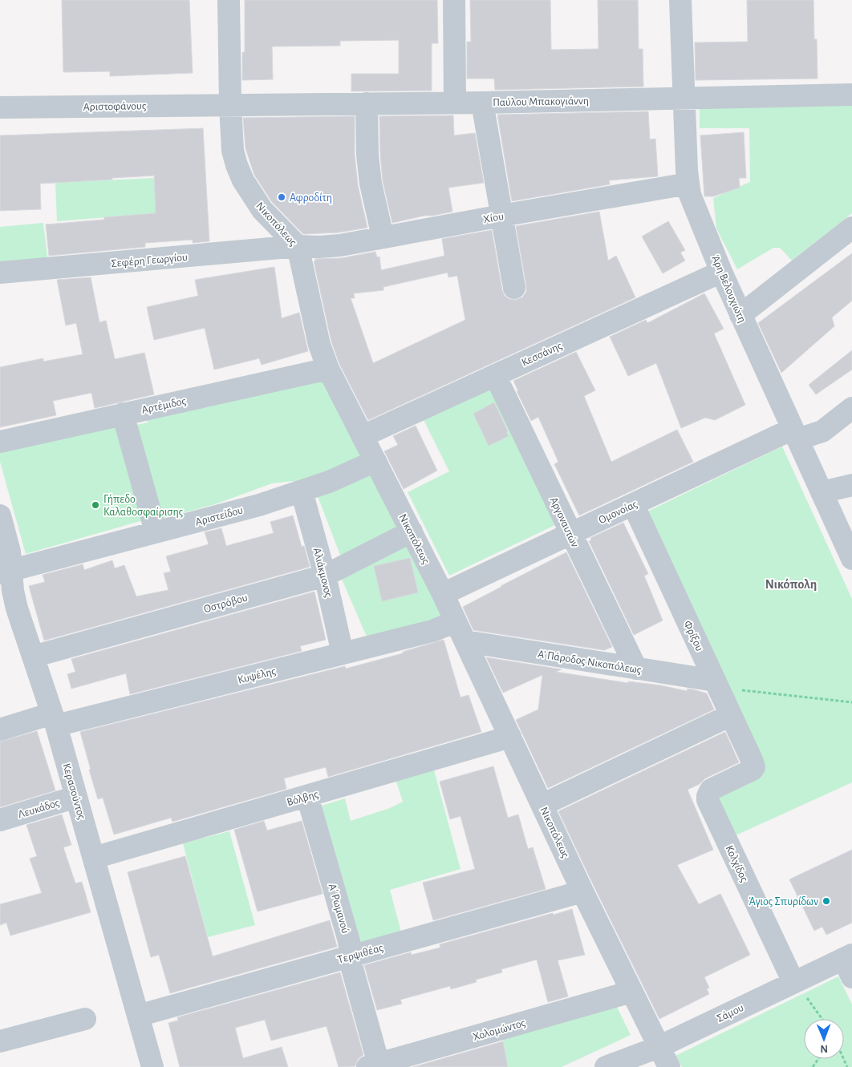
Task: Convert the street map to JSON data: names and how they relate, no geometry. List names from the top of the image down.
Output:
{
  "streets": {
    "street": [
      "Παύλου Μπακογιάννη",
      "Αριστοφάνoυς",
      "Χίου",
      "Νικοπόλεως",
      "Σεφέρη Γεωργίου",
      "Άρη Βελουχιώτη",
      "Κεσσάνης",
      "Αρτέμιδος",
      "Ομονοίας",
      "Αριστείδου",
      "Αργοναυτών",
      "Αλιάκμονος",
      "Οστρόβου",
      "Φρίξου",
      "Α' Πάροδος Νικοπόλεως",
      "Κυψέλης",
      "Κερασούντος",
      "Βόλβης",
      "Λευκάδος",
      "Κολχίδος",
      "Α΄ Ρωμανού",
      "Τερψιθέας",
      "Σάμου",
      "Χολομώντος"
    ]
  },
  "crossings": [
    ["Παύλου Μπακογιάννη", "Αριστοφάνoυς"],
    ["Παύλου Μπακογιάννη", "Νικοπόλεως"],
    ["Παύλου Μπακογιάννη", "Άρη Βελουχιώτη"],
    ["Αριστοφάνoυς", "Νικοπόλεως"],
    ["Χίου", "Νικοπόλεως"],
    ["Χίου", "Σεφέρη Γεωργίου"],
    ["Χίου", "Άρη Βελουχιώτη"],
    ["Νικοπόλεως", "Σεφέρη Γεωργίου"],
    ["Νικοπόλεως", "Κεσσάνης"],
    ["Νικοπόλεως", "Αρτέμιδος"],
    ["Νικοπόλεως", "Ομονοίας"],
    ["Νικοπόλεως", "Αριστείδου"],
    ["Νικοπόλεως", "Οστρόβου"],
    ["Νικοπόλεως", "Α' Πάροδος Νικοπόλεως"],
    ["Νικοπόλεως", "Κυψέλης"],
    ["Νικοπόλεως", "Βόλβης"],
    ["Νικοπόλεως", "Τερψιθέας"],
    ["Νικοπόλεως", "Σάμου"],
    ["Νικοπόλεως", "Χολομώντος"],
    ["Άρη Βελουχιώτη", "Κεσσάνης"],
    ["Άρη Βελουχιώτη", "Ομονοίας"],
    ["Κεσσάνης", "Αργοναυτών"],
    ["Ομονοίας", "Αργοναυτών"],
    ["Ομονοίας", "Φρίξου"],
    ["Αριστείδου", "Αλιάκμονος"],
    ["Αριστείδου", "Κερασούντος"],
    ["Αργοναυτών", "Α' Πάροδος Νικοπόλεως"],
    ["Αλιάκμονος", "Οστρόβου"],
    ["Αλιάκμονος", "Κυψέλης"],
    ["Οστρόβου", "Κερασούντος"],
    ["Φρίξου", "Α' Πάροδος Νικοπόλεως"],
    ["Φρίξου", "Κολχίδος"],
    ["Κυψέλης", "Κερασούντος"],
    ["Κερασούντος", "Βόλβης"],
    ["Κερασούντος", "Λευκάδος"],
    ["Κερασούντος", "Τερψιθέας"],
    ["Βόλβης", "Α΄ Ρωμανού"],
    ["Κολχίδος", "Σάμου"],
    ["Α΄ Ρωμανού", "Τερψιθέας"],
    ["Α΄ Ρωμανού", "Χολομώντος"]
  ],
  "districts": ["Νικόπολη"],
  "places": ["Αφροδίτη", "Γήπεδο Καλαθοσφαίρισης", "Άγιος Σπυρίδων"],
  "north": "bottom"
}
